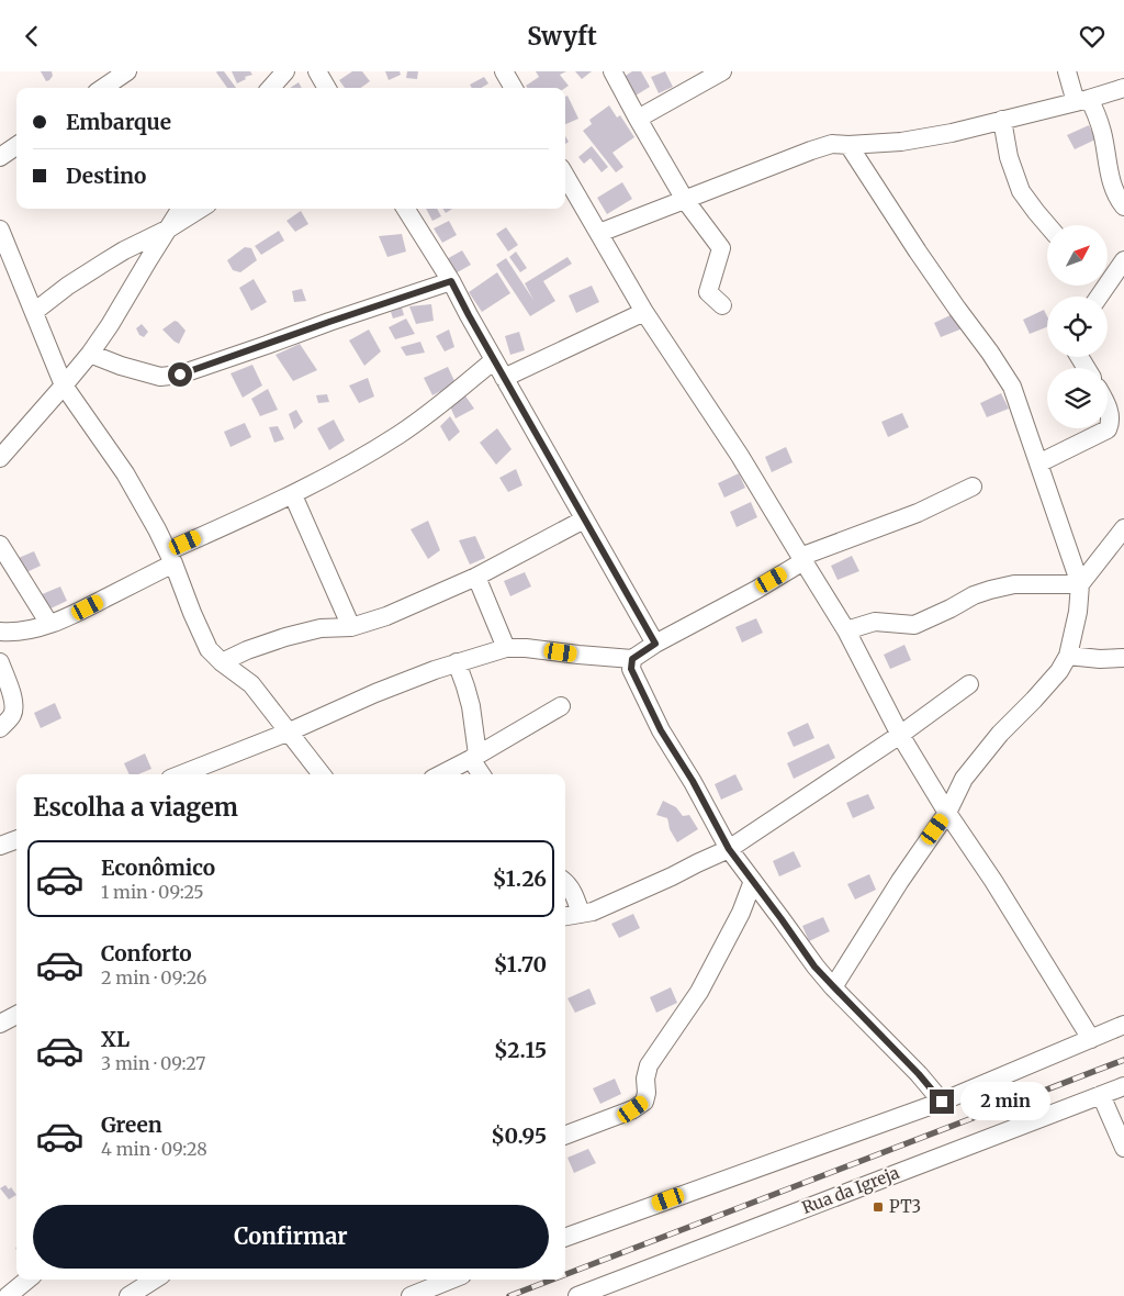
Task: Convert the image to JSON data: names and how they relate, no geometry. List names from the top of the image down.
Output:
{
  "streets": {
    "street": ["Rua da Igreja"]
  },
  "places": {
    "transit": ["PT3"]
  },
  "north": "top right",
  "page": {
    "header": "Swyft",
    "banner": ["Embarque", "Destino"],
    "heading": "Escolha a viagem",
    "list": [
      {
        "name": "Econômico",
        "note": "1 min · 09:25",
        "value": "$1.26"
      },
      {
        "name": "Conforto",
        "note": "2 min · 09:26",
        "value": "$1.70"
      },
      {
        "name": "XL",
        "note": "3 min · 09:27",
        "value": "$2.15"
      },
      {
        "name": "Green",
        "note": "4 min · 09:28",
        "value": "$0.95"
      }
    ],
    "bubble": "2 min",
    "buttons": "Confirmar"
  }
}
